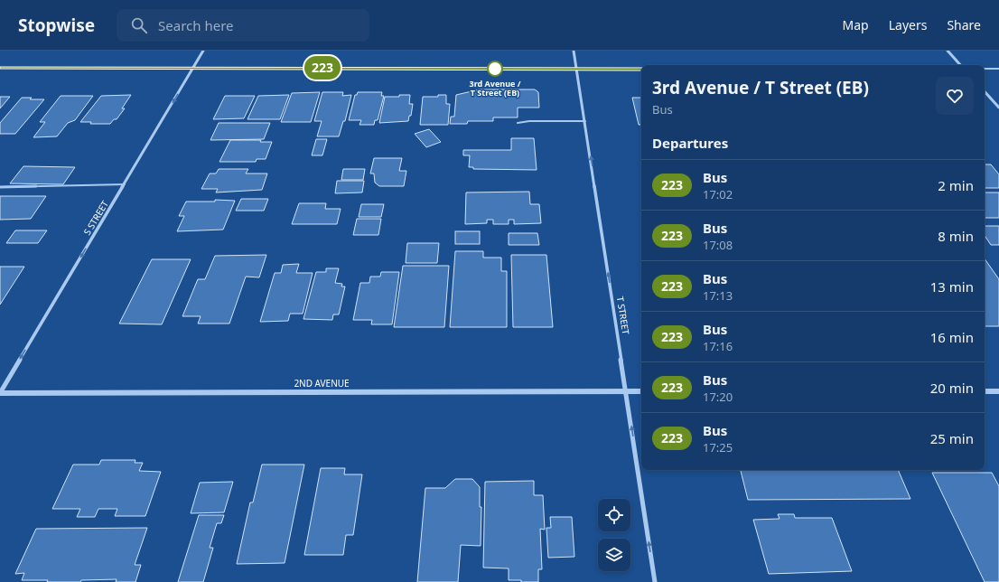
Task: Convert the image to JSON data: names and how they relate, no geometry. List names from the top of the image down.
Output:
{
  "streets": {
    "street": ["S STREET", "T STREET", "2ND AVENUE"]
  },
  "crossings": [
    ["S STREET", "2ND AVENUE"],
    ["T STREET", "2ND AVENUE"]
  ],
  "one_way": ["S STREET", "T STREET"],
  "places": ["3rd Avenue / T Street (EB)"],
  "lines": ["bus line 223"],
  "page": {
    "header": "Stopwise",
    "search": "Search here",
    "nav": ["Map", "Layers", "Share"],
    "on_map": "223",
    "heading": [
      ["3rd Avenue / T Street (EB)", "Bus"],
      "Departures"
    ],
    "list": [
      {
        "mark": "223",
        "name": "Bus",
        "note": "17:02",
        "value": "2 min"
      },
      {
        "mark": "223",
        "name": "Bus",
        "note": "17:08",
        "value": "8 min"
      },
      {
        "mark": "223",
        "name": "Bus",
        "note": "17:13",
        "value": "13 min"
      },
      {
        "mark": "223",
        "name": "Bus",
        "note": "17:16",
        "value": "16 min"
      },
      {
        "mark": "223",
        "name": "Bus",
        "note": "17:20",
        "value": "20 min"
      },
      {
        "mark": "223",
        "name": "Bus",
        "note": "17:25",
        "value": "25 min"
      }
    ]
  }
}
